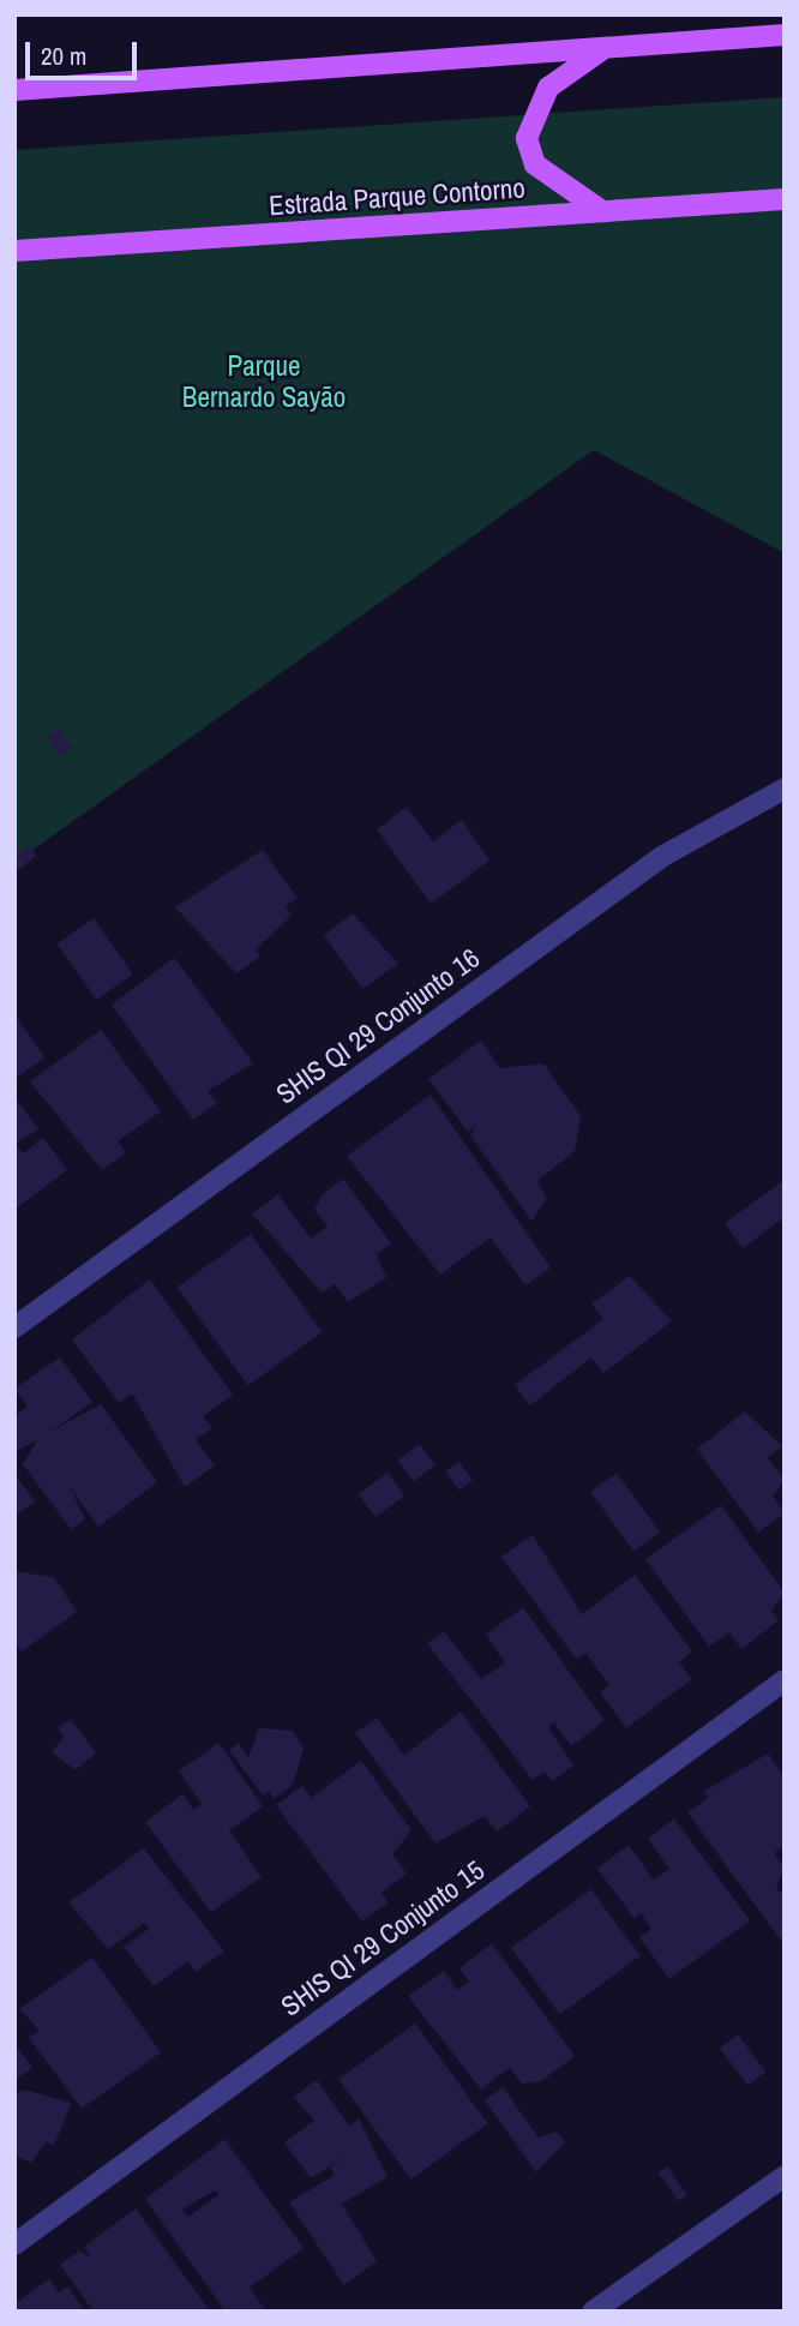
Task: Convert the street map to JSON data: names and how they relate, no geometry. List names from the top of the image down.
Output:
{
  "streets": {
    "main road": ["Estrada Parque Contorno"],
    "street": ["SHIS QI 29 Conjunto 16", "SHIS QI 29 Conjunto 15"]
  },
  "parks": ["Parque Bernardo Sayão"],
  "scale_bar": "20 m"
}
